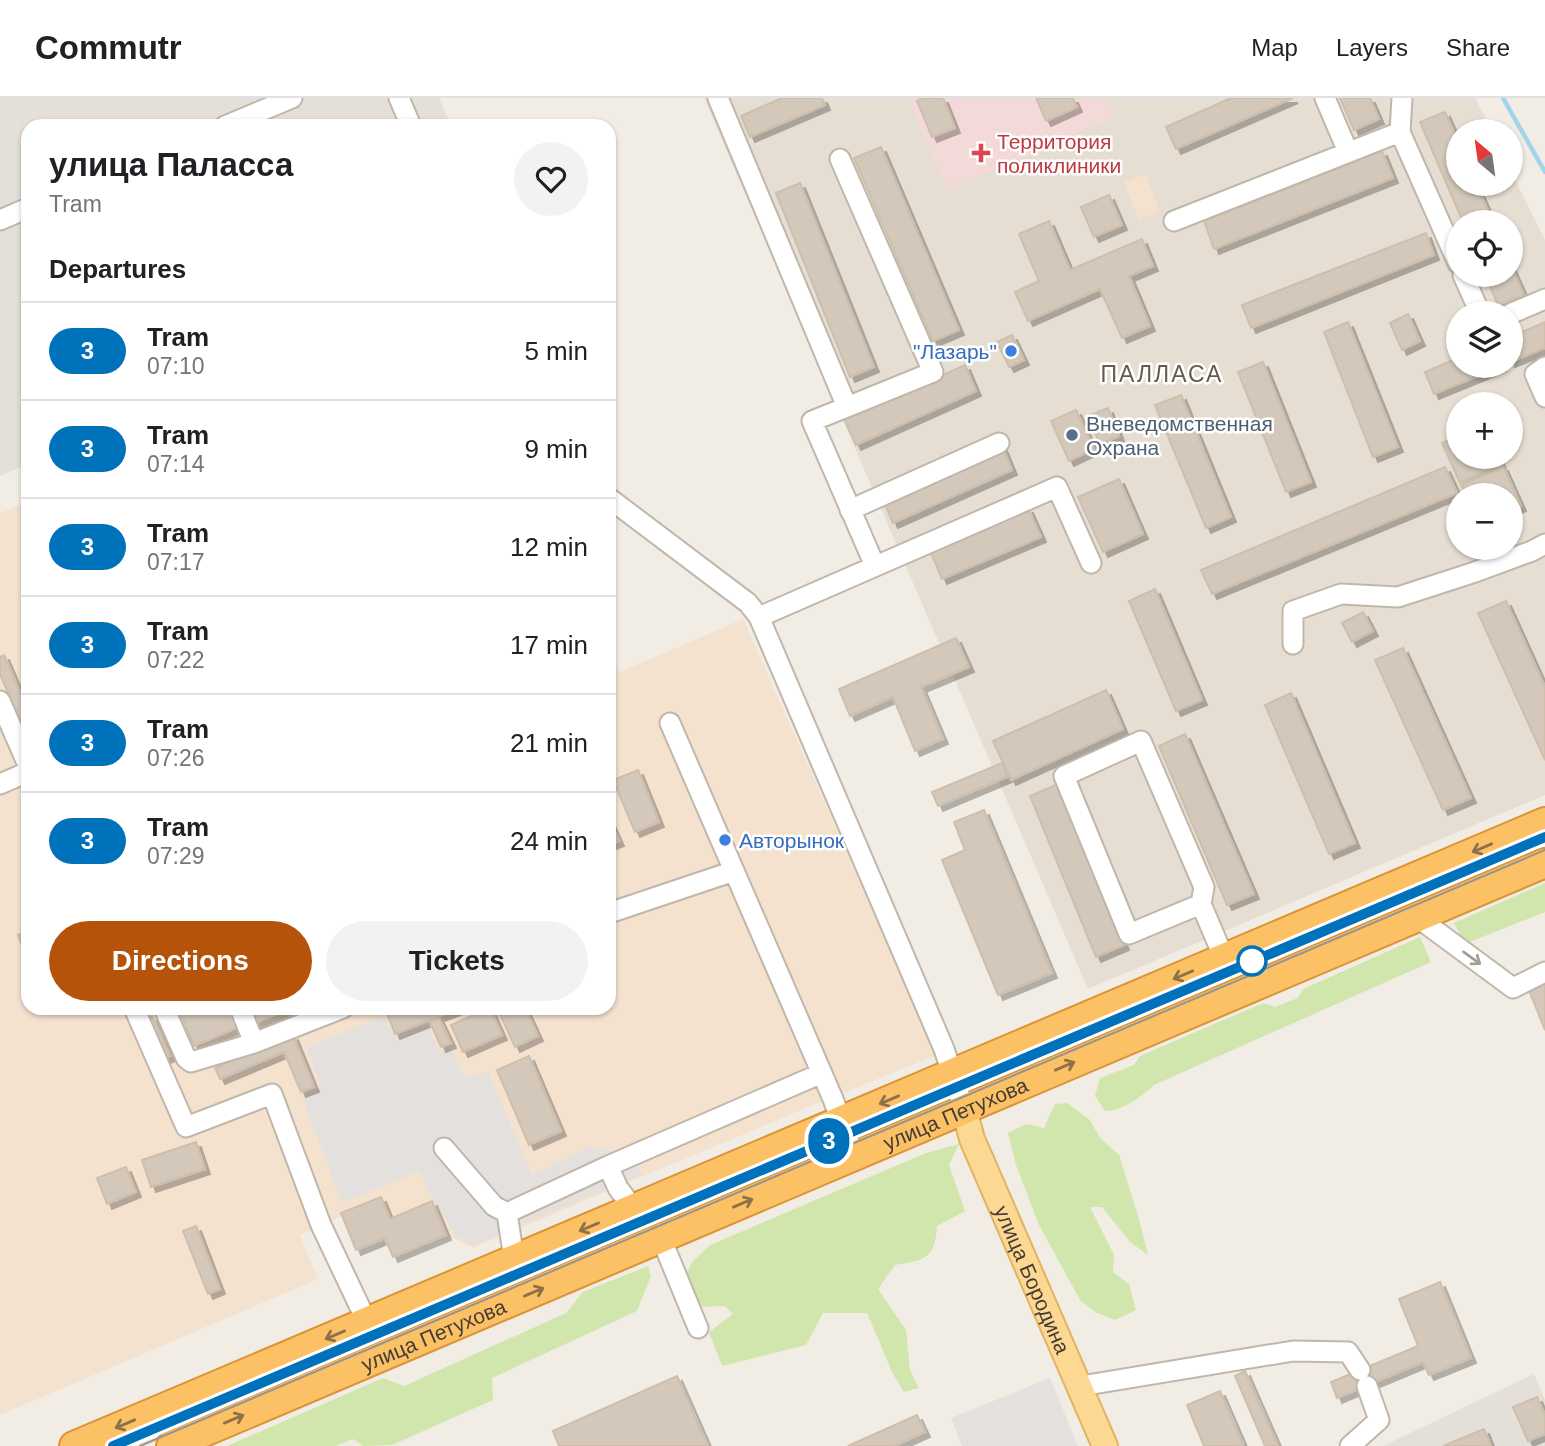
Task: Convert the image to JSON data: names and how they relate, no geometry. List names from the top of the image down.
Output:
{
  "streets": {
    "highway": ["улица Петухова"],
    "main road": ["улица Бородина"]
  },
  "crossings": [
    ["улица Петухова", "улица Бородина"]
  ],
  "districts": ["ПАЛЛАСА"],
  "places": {
    "health": ["Территория поликлиники"],
    "other": ["\"Лазарь\"", "Вневедомственная Охрана", "Авторынок"]
  },
  "lines": ["tram line 3"],
  "north": "top left",
  "page": {
    "header": "Commutr",
    "nav": ["Map", "Layers", "Share"],
    "on_map": "3",
    "map_buttons": ["+", "−"],
    "heading": [
      ["улица Паласса", "Tram"],
      "Departures"
    ],
    "list": [
      {
        "mark": "3",
        "name": "Tram",
        "note": "07:10",
        "value": "5 min"
      },
      {
        "mark": "3",
        "name": "Tram",
        "note": "07:14",
        "value": "9 min"
      },
      {
        "mark": "3",
        "name": "Tram",
        "note": "07:17",
        "value": "12 min"
      },
      {
        "mark": "3",
        "name": "Tram",
        "note": "07:22",
        "value": "17 min"
      },
      {
        "mark": "3",
        "name": "Tram",
        "note": "07:26",
        "value": "21 min"
      },
      {
        "mark": "3",
        "name": "Tram",
        "note": "07:29",
        "value": "24 min"
      }
    ],
    "buttons": ["Directions", "Tickets"]
  }
}
